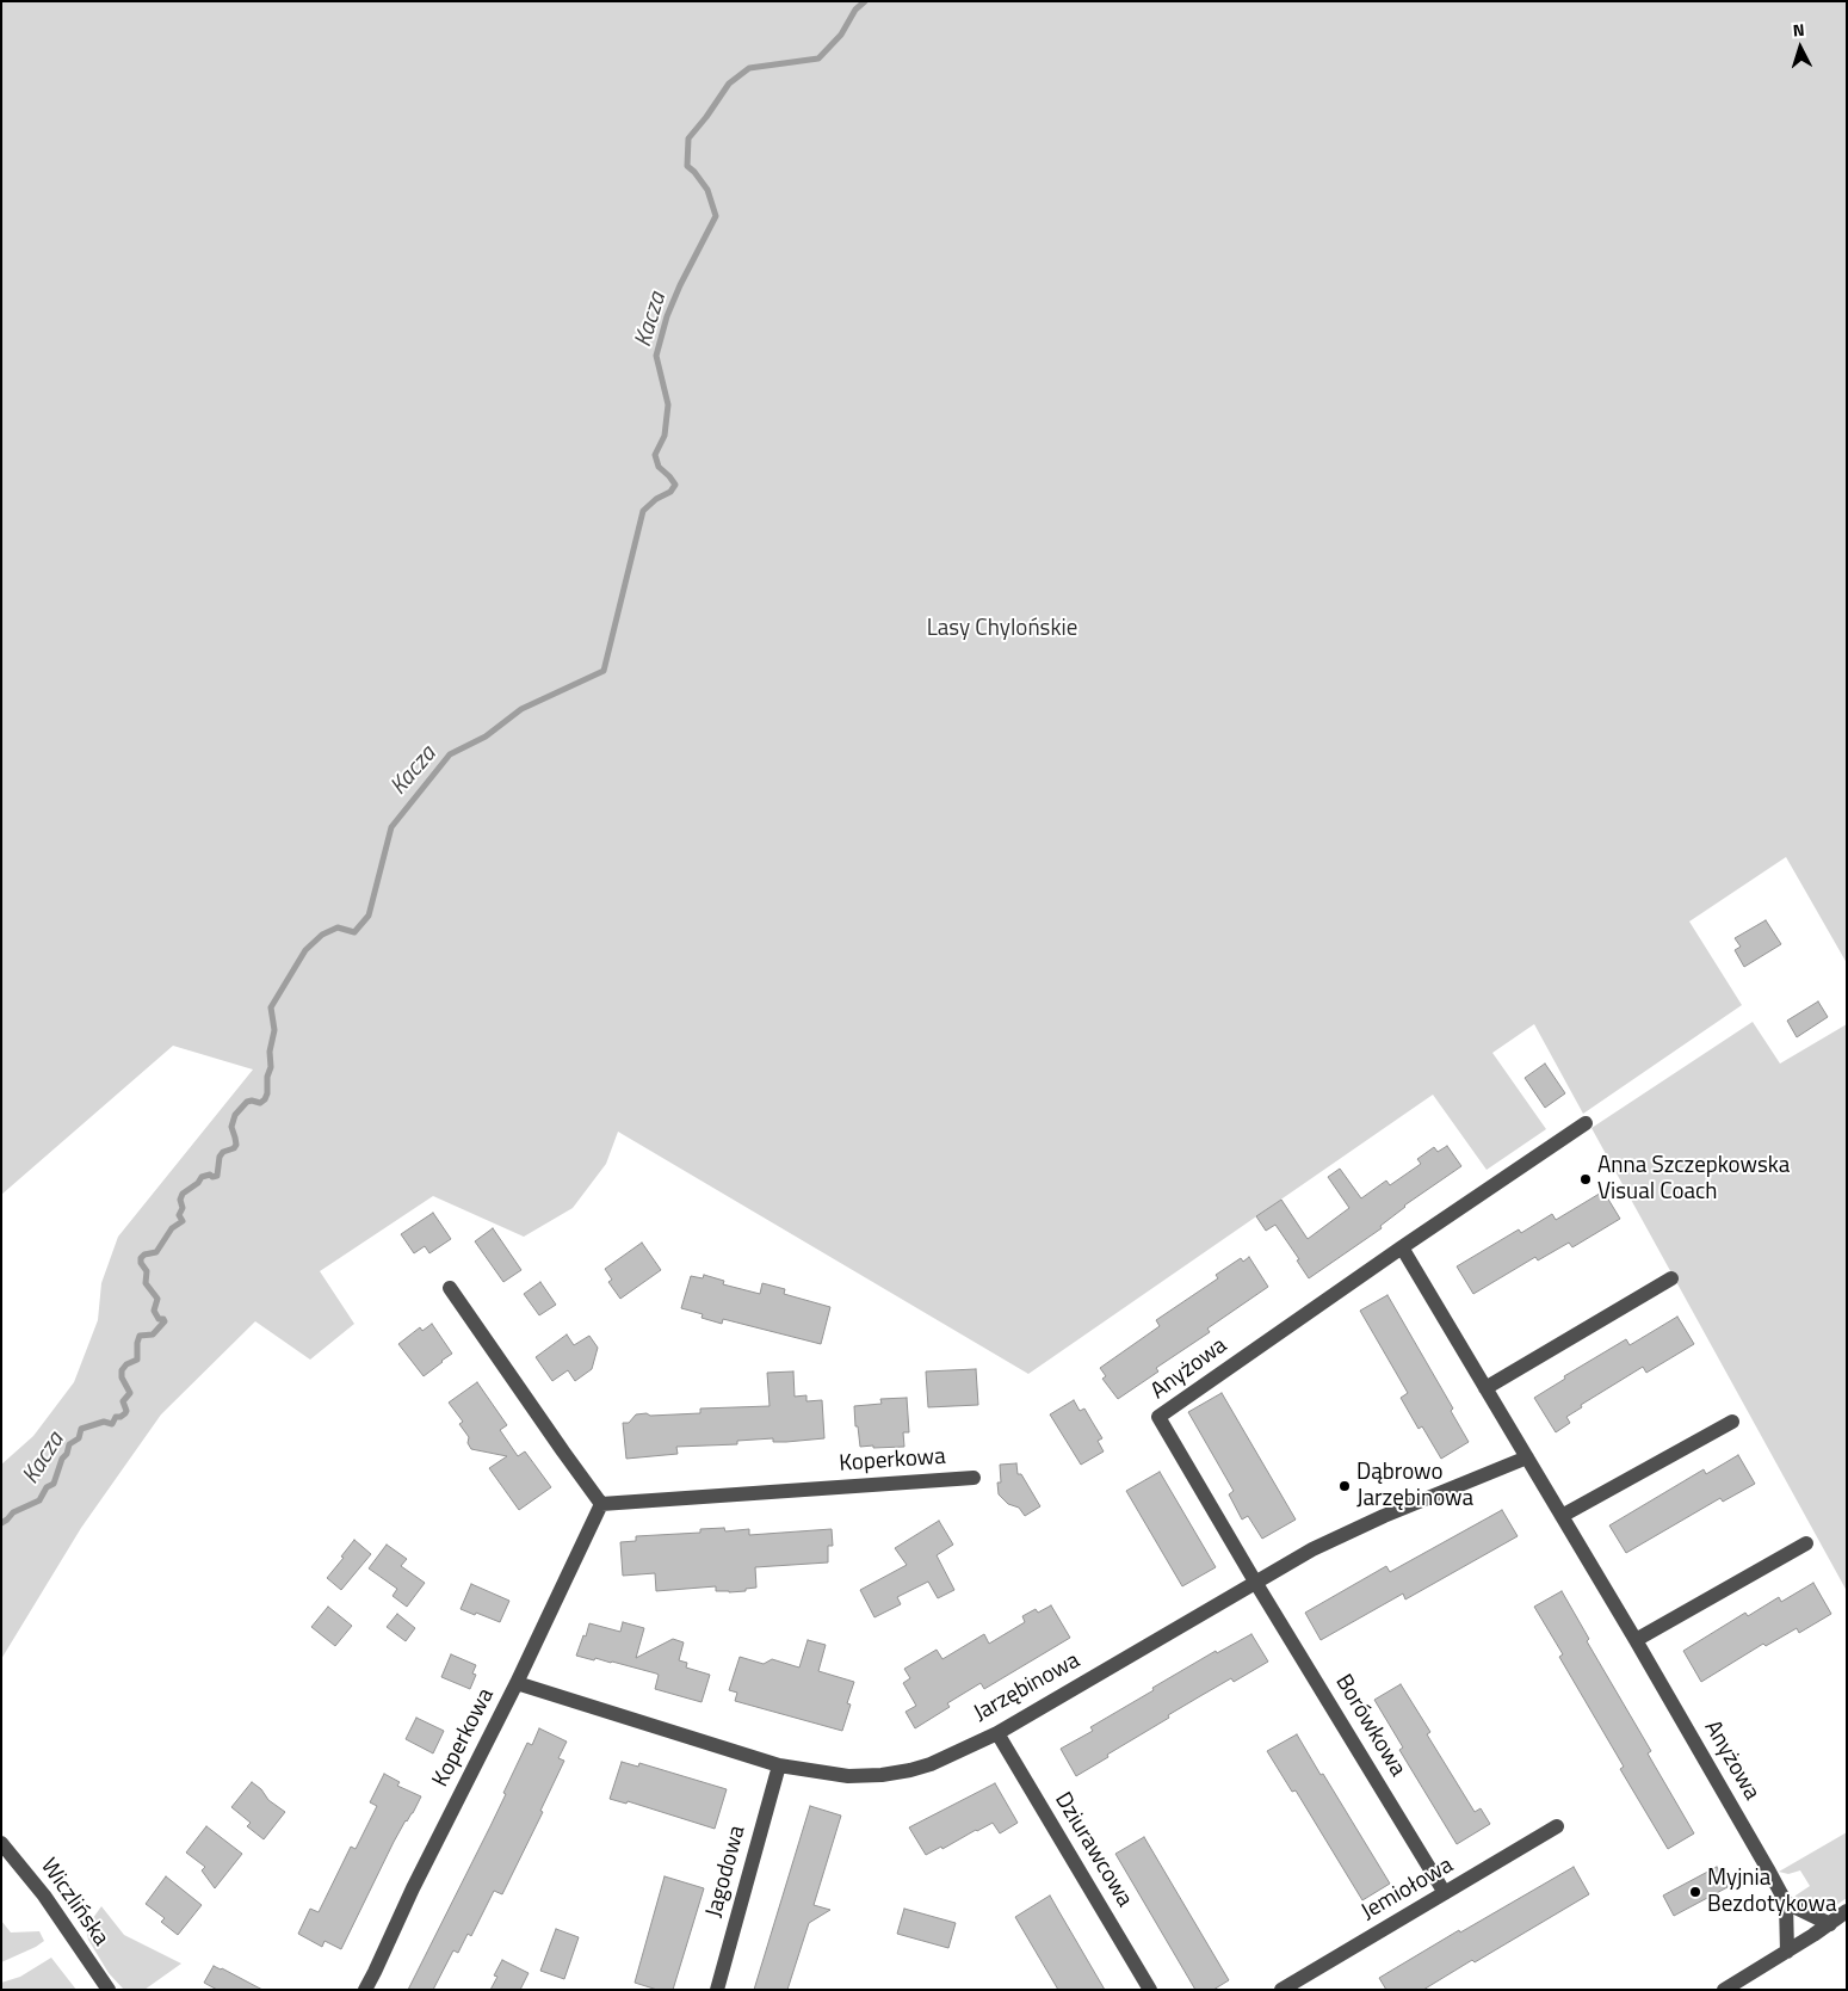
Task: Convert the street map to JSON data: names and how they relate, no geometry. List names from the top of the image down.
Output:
{
  "streets": {
    "street": [
      "Anyżowa",
      "Koperkowa",
      "Jarzębinowa",
      "Borówkowa",
      "Dziurawcowa",
      "Jagodowa",
      "Jemiołowa",
      "Wiczlińska"
    ]
  },
  "crossings": [
    ["Anyżowa", "Jarzębinowa"],
    ["Anyżowa", "Borówkowa"],
    ["Koperkowa", "Jarzębinowa"],
    ["Jarzębinowa", "Borówkowa"],
    ["Jarzębinowa", "Dziurawcowa"],
    ["Jarzębinowa", "Jagodowa"],
    ["Borówkowa", "Jemiołowa"]
  ],
  "water": ["Kacza"],
  "parks": ["Lasy Chylońskie"],
  "places": ["Anna Szczepkowska Visual Coach", "Dąbrowo Jarzębinowa", "Myjnia Bezdotykowa"],
  "north": "top"
}
